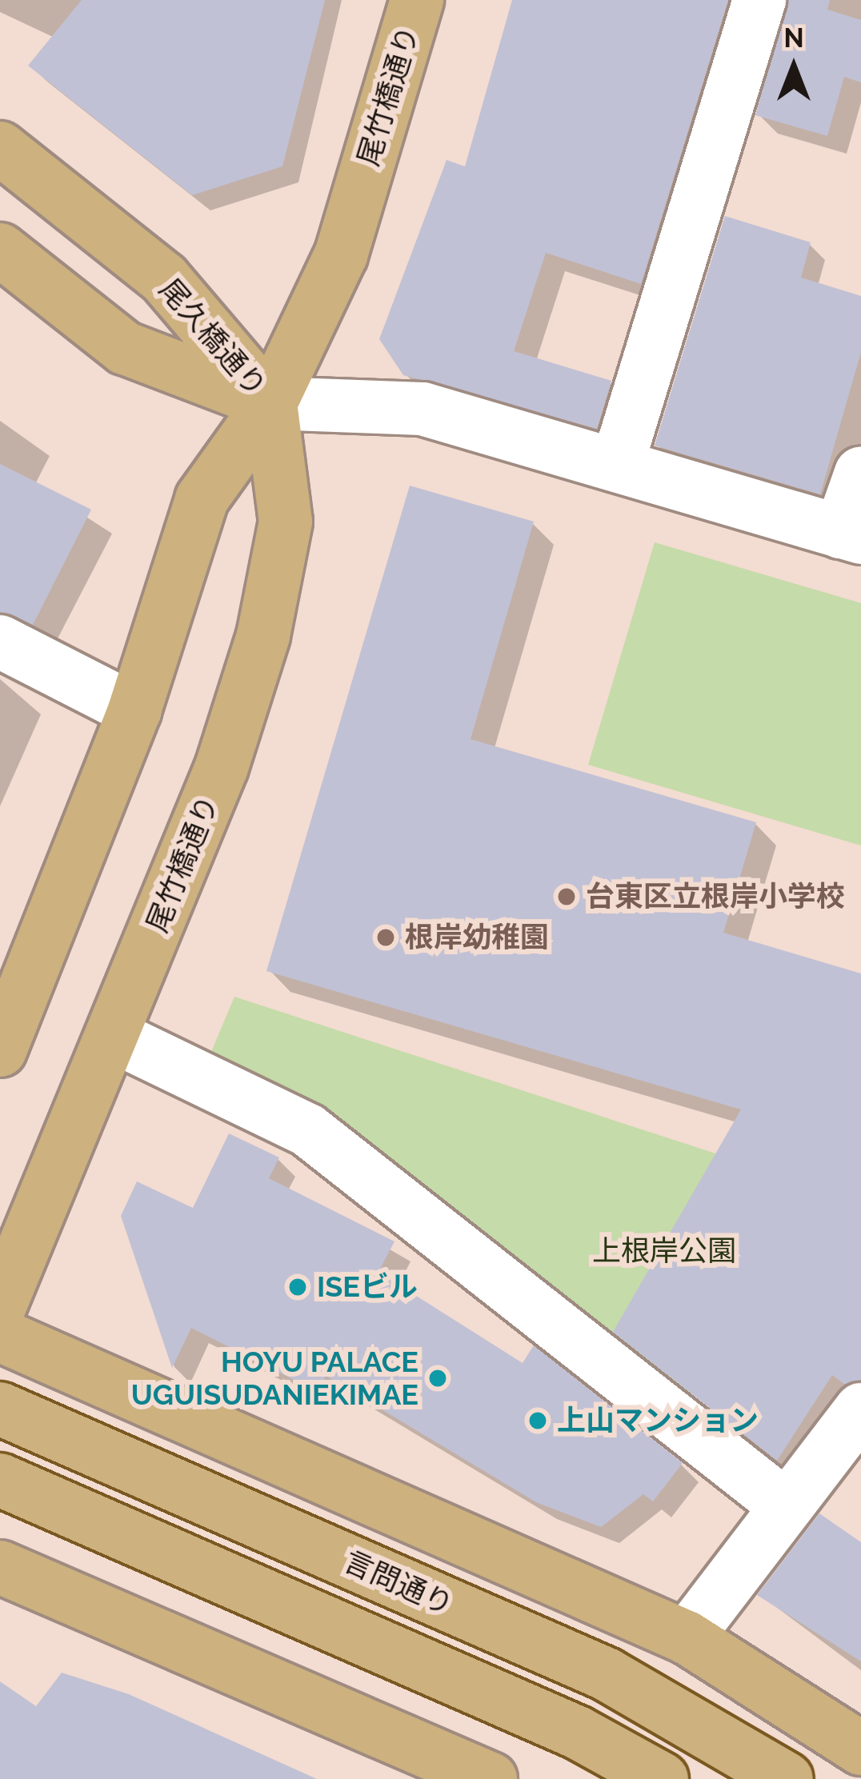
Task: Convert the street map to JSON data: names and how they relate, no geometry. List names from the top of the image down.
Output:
{
  "streets": {
    "main road": ["尾竹橋通り", "尾久橋通り", "言問通り"]
  },
  "crossings": [
    ["尾竹橋通り", "尾久橋通り"]
  ],
  "parks": ["上根岸公園"],
  "places": [
    "台東区立根岸小学校",
    "根岸幼稚園",
    "ISEビル",
    "HOYU PALACE UGUISUDANIEKIMAE",
    "上山マンション"
  ],
  "north": "top"
}
